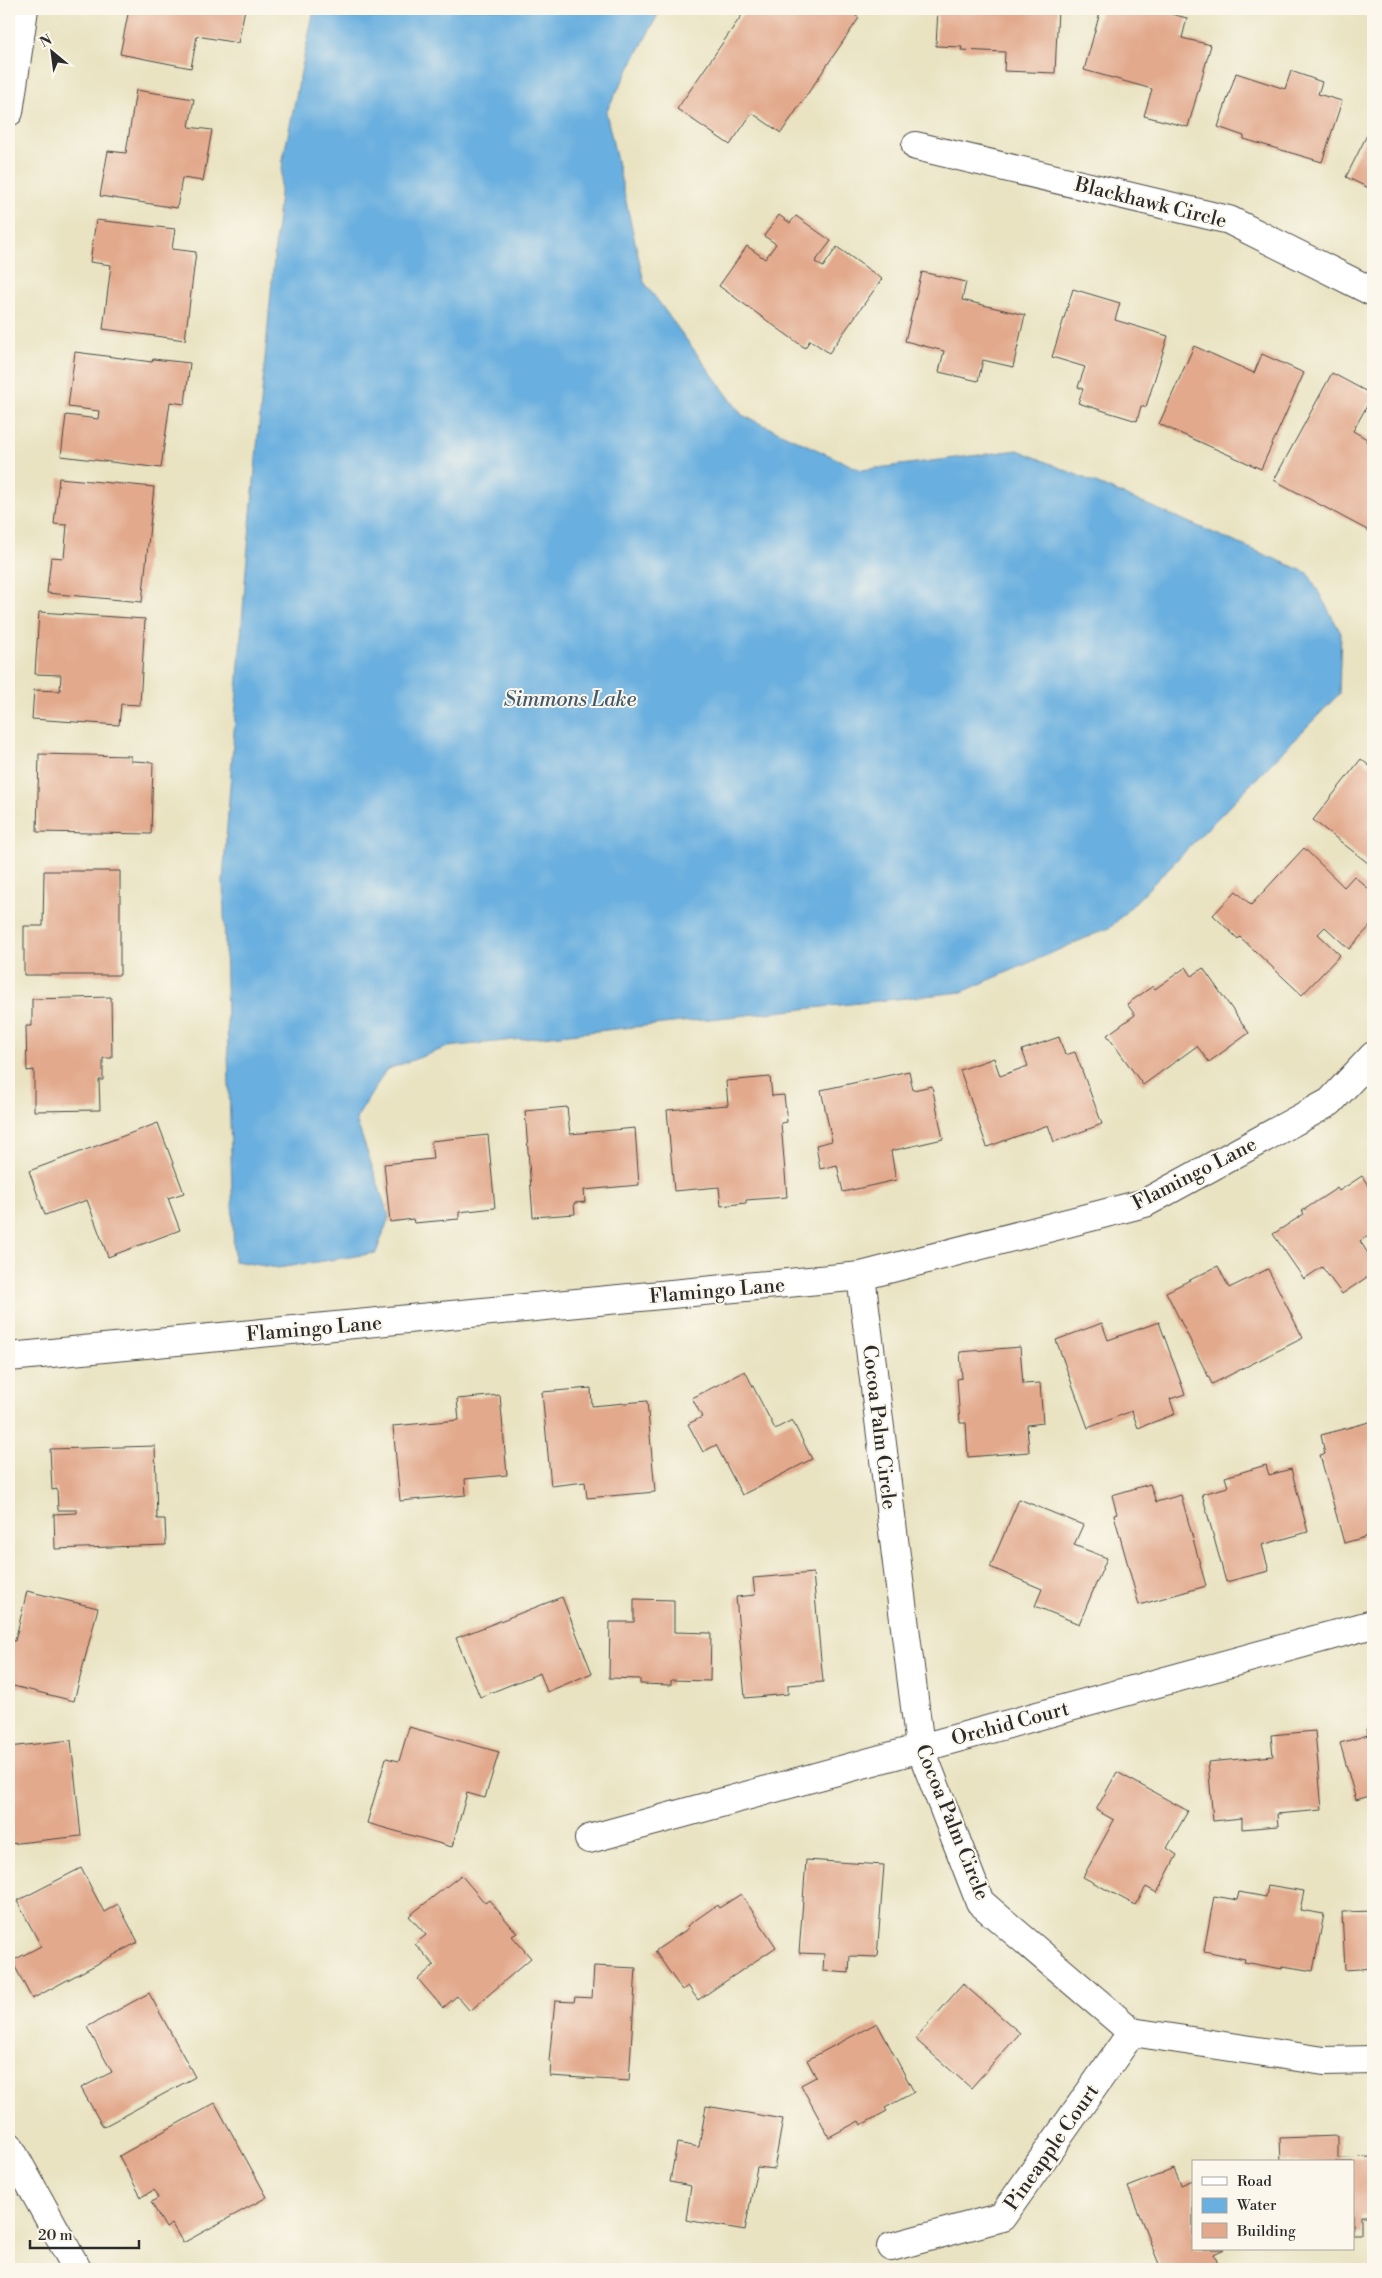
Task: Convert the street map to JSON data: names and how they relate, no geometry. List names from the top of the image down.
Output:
{
  "streets": {
    "street": [
      "Blackhawk Circle",
      "Flamingo Lane",
      "Cocoa Palm Circle",
      "Orchid Court",
      "Pineapple Court"
    ]
  },
  "crossings": [
    ["Flamingo Lane", "Cocoa Palm Circle"],
    ["Cocoa Palm Circle", "Orchid Court"],
    ["Cocoa Palm Circle", "Pineapple Court"]
  ],
  "water": ["Simmons Lake"],
  "legend": ["Road", "Water", "Building"],
  "scale_bar": "20 m",
  "north": "top left"
}
